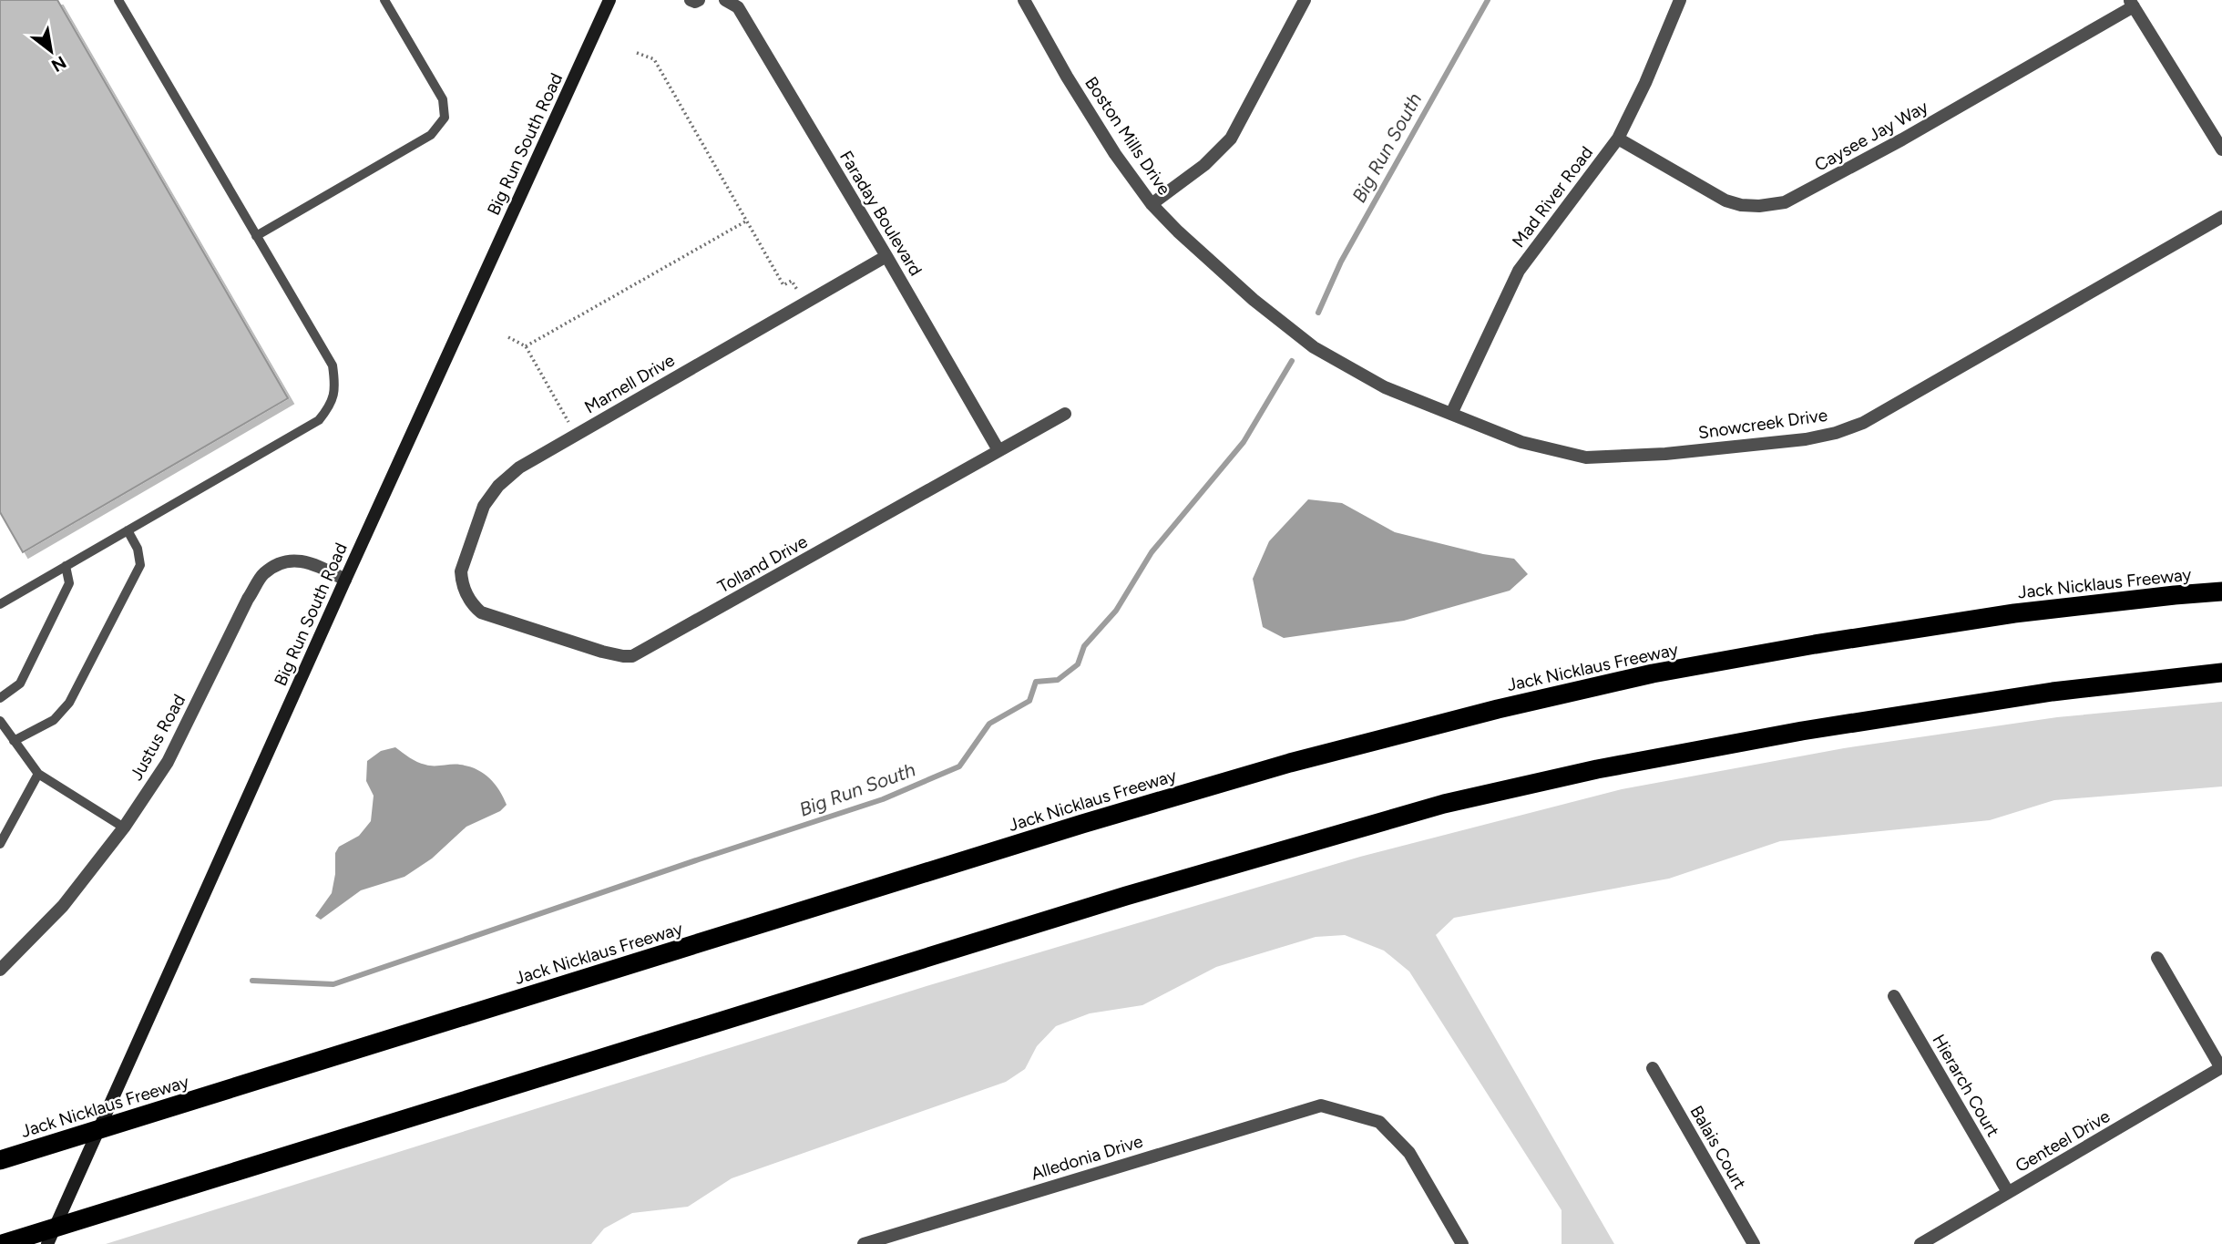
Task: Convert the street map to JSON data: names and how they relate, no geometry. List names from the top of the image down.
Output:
{
  "streets": {
    "highway": ["Jack Nicklaus Freeway"],
    "street": [
      "Boston Mills Drive",
      "Caysee Jay Way",
      "Big Run South Road",
      "Mad River Road",
      "Faraday Boulevard",
      "Marnell Drive",
      "Snowcreek Drive",
      "Tolland Drive",
      "Justus Road",
      "Hierarch Court",
      "Genteel Drive",
      "Balais Court",
      "Alledonia Drive"
    ]
  },
  "crossings": [
    ["Boston Mills Drive", "Snowcreek Drive"],
    ["Caysee Jay Way", "Mad River Road"],
    ["Big Run South Road", "Justus Road"],
    ["Mad River Road", "Snowcreek Drive"],
    ["Faraday Boulevard", "Marnell Drive"],
    ["Faraday Boulevard", "Tolland Drive"],
    ["Marnell Drive", "Tolland Drive"],
    ["Hierarch Court", "Genteel Drive"]
  ],
  "water": ["Big Run South"],
  "north": "bottom right"
}
